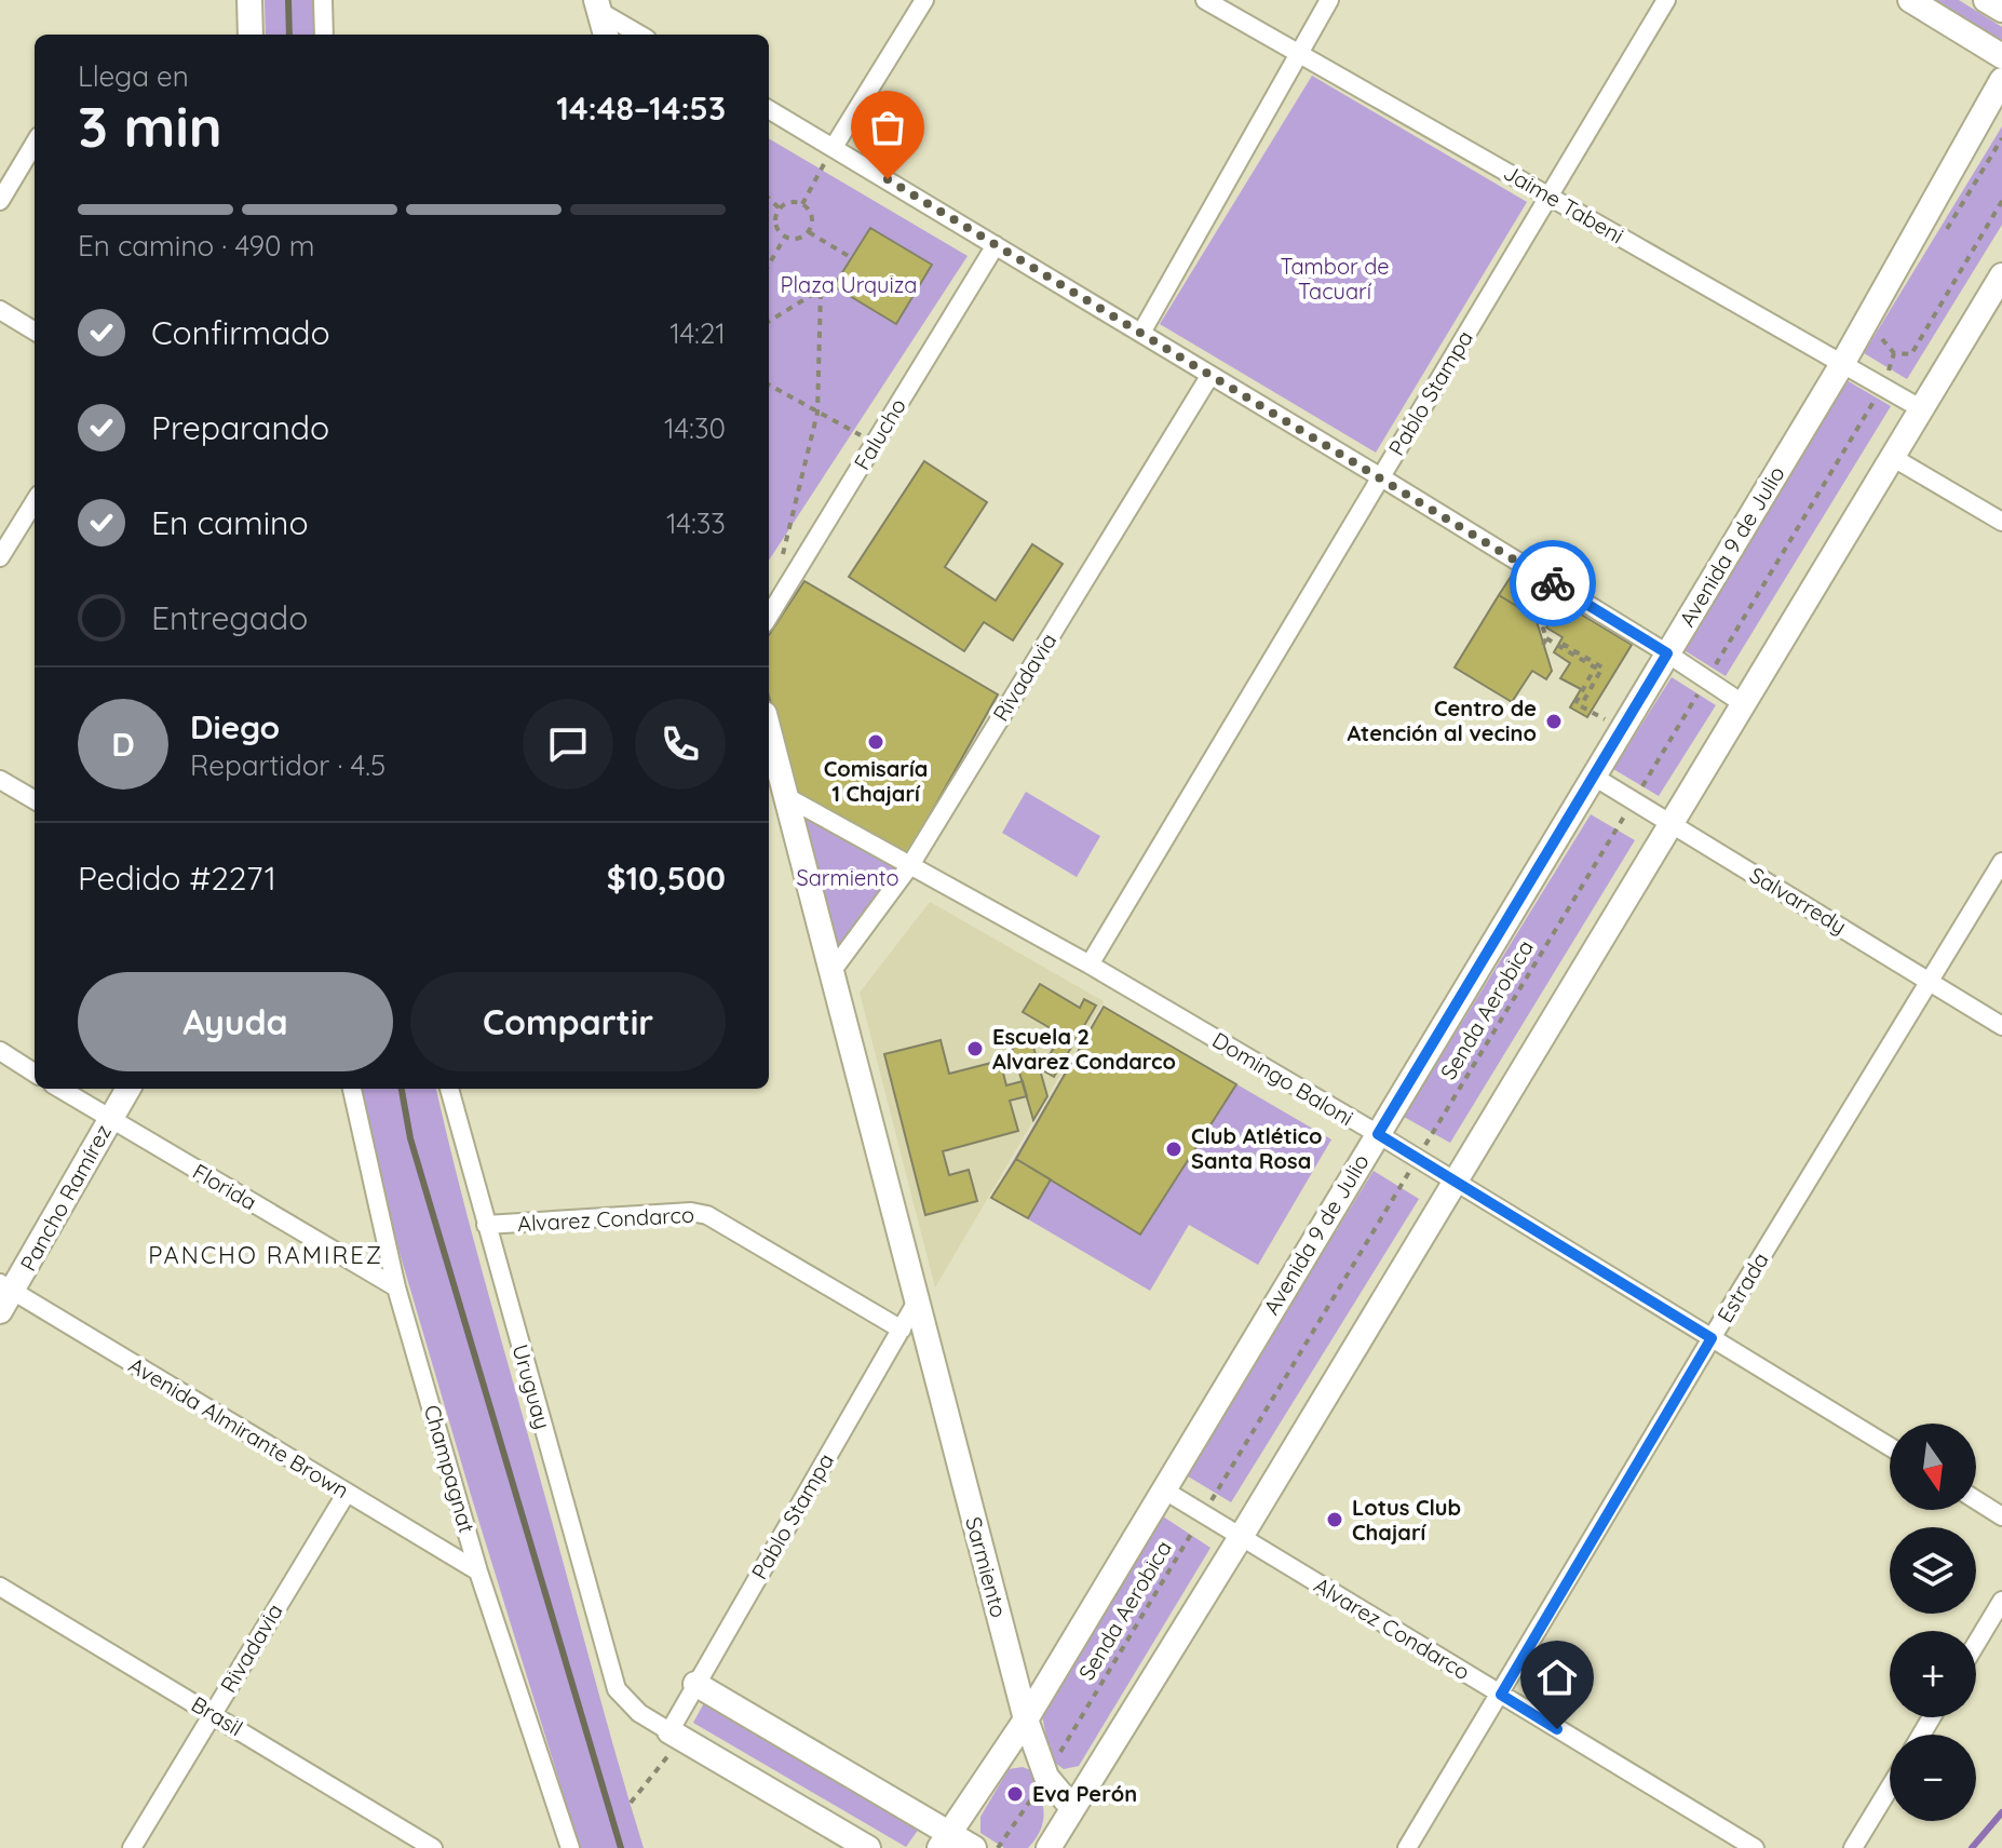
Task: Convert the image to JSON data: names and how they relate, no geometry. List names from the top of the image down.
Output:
{
  "streets": {
    "main road": ["Avenida 9 de Julio", "Pancho Ramírez", "Sarmiento"],
    "street": [
      "Jaime Tabeni",
      "Pablo Stampa",
      "Falucho",
      "Rivadavia",
      "Salvarredy",
      "Domingo Baloni",
      "Florida",
      "Alvarez Condarco",
      "Estrada",
      "Uruguay",
      "Avenida Almirante Brown",
      "Champagnat",
      "Brasil"
    ],
    "path": ["Senda Aerobica"]
  },
  "crossings": [
    ["Jaime Tabeni", "Pablo Stampa"],
    ["Jaime Tabeni", "Avenida 9 de Julio"],
    ["Jaime Tabeni", "Senda Aerobica"],
    ["Pablo Stampa", "Domingo Baloni"],
    ["Pablo Stampa", "Alvarez Condarco"],
    ["Pablo Stampa", "Uruguay"],
    ["Pablo Stampa", "Sarmiento"],
    ["Avenida 9 de Julio", "Salvarredy"],
    ["Avenida 9 de Julio", "Domingo Baloni"],
    ["Avenida 9 de Julio", "Alvarez Condarco"],
    ["Avenida 9 de Julio", "Sarmiento"],
    ["Rivadavia", "Domingo Baloni"],
    ["Rivadavia", "Avenida Almirante Brown"],
    ["Rivadavia", "Sarmiento"],
    ["Rivadavia", "Brasil"],
    ["Salvarredy", "Senda Aerobica"],
    ["Salvarredy", "Estrada"],
    ["Senda Aerobica", "Domingo Baloni"],
    ["Senda Aerobica", "Alvarez Condarco"],
    ["Senda Aerobica", "Sarmiento"],
    ["Domingo Baloni", "Estrada"],
    ["Domingo Baloni", "Sarmiento"],
    ["Florida", "Pancho Ramírez"],
    ["Florida", "Champagnat"],
    ["Pancho Ramírez", "Avenida Almirante Brown"],
    ["Alvarez Condarco", "Estrada"],
    ["Alvarez Condarco", "Uruguay"],
    ["Avenida Almirante Brown", "Champagnat"]
  ],
  "districts": ["PANCHO RAMIREZ"],
  "parks": ["Tambor de Tacuarí", "Plaza Urquiza", "Sarmiento"],
  "places": [
    "Centro de Atención al vecino",
    "Comisaría 1 Chajarí",
    "Escuela 2 Alvarez Condarco",
    "Club Atlético Santa Rosa",
    "Lotus Club Chajarí",
    "Eva Perón"
  ],
  "north": "bottom",
  "page": {
    "heading": ["3 min", "Llega en", "14:48–14:53"],
    "panel": [
      "Diego",
      "Repartidor · 4.5",
      "Pedido #2271",
      "$10,500"
    ],
    "bar": "En camino · 490 m",
    "list": [
      ["Confirmado", "14:21"],
      ["Preparando", "14:30"],
      ["En camino", "14:33"],
      "Entregado"
    ],
    "round": "D",
    "buttons": ["Ayuda", "Compartir"],
    "map_buttons": ["+", "−"]
  }
}
